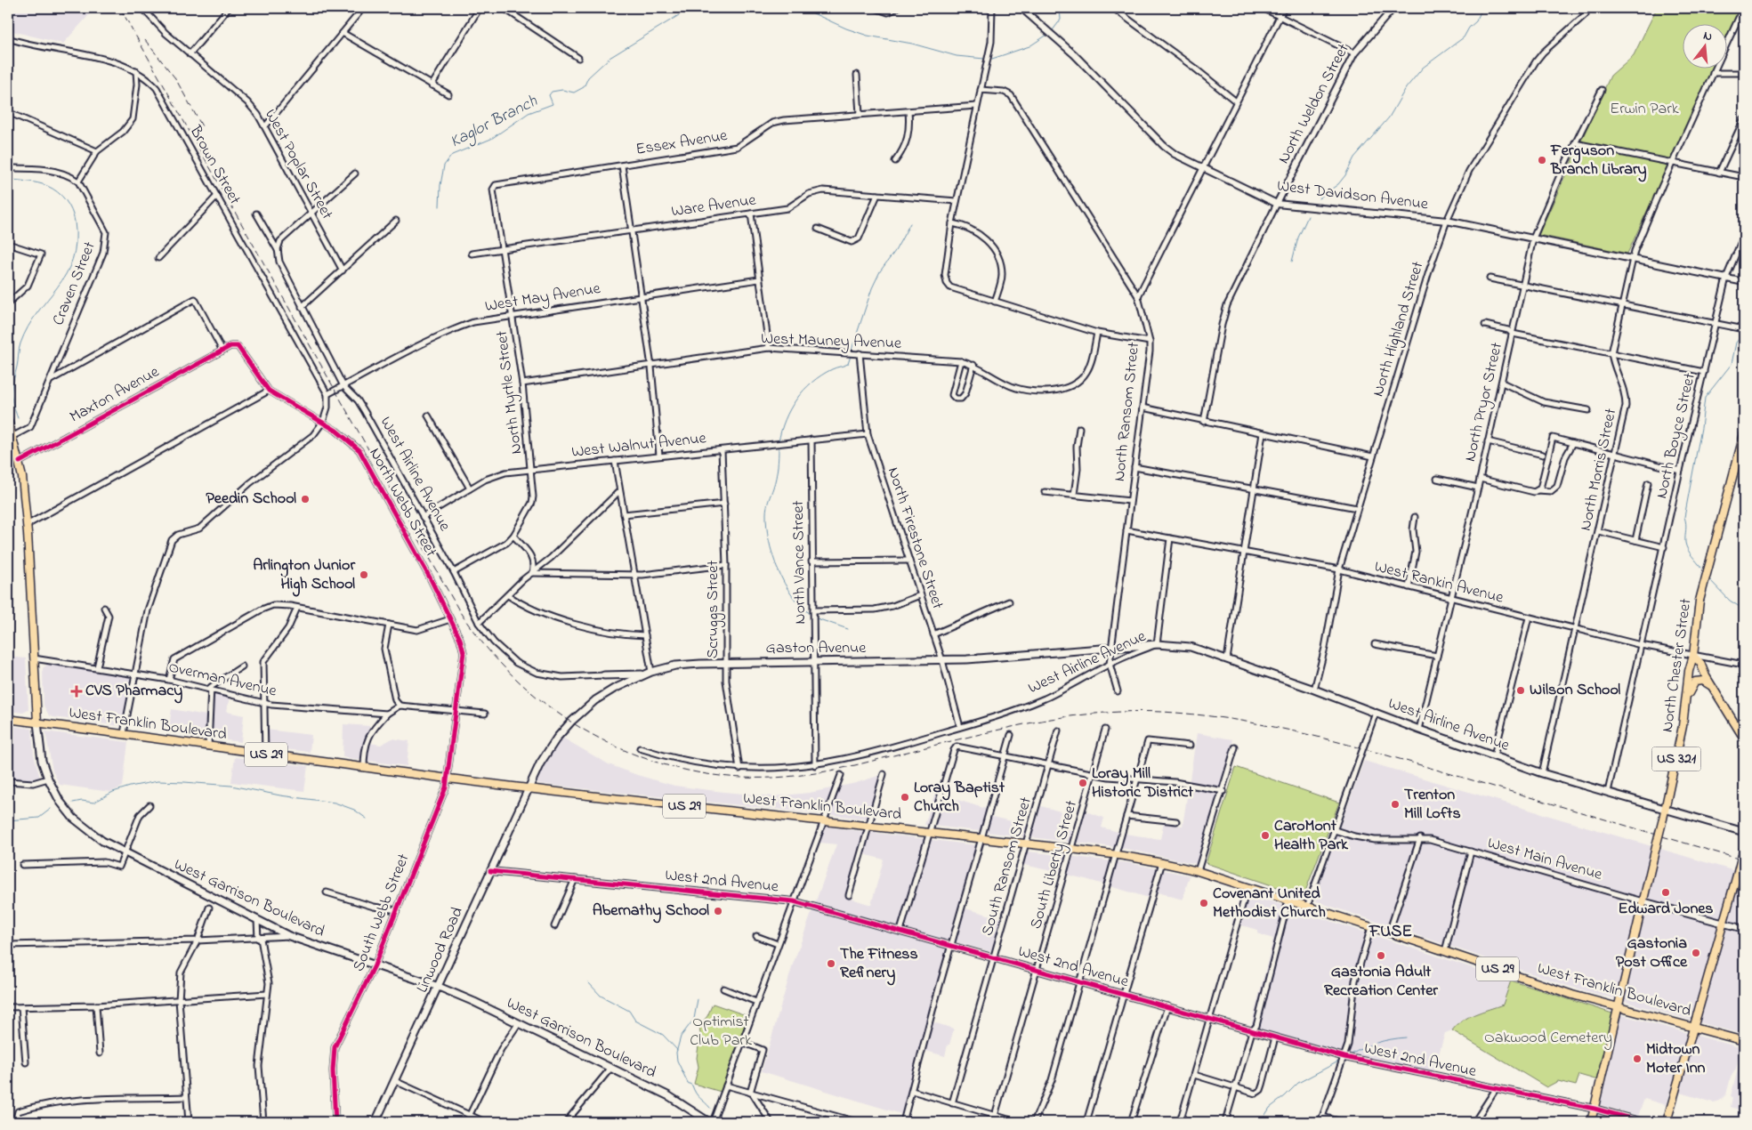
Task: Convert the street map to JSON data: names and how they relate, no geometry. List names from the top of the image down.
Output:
{
  "streets": {
    "main road": [
      "West Airline Avenue",
      "Gaston Avenue",
      "North Chester Street",
      "West Franklin Boulevard",
      "US 29",
      "US 321",
      "West Garrison Boulevard",
      "Linwood Road"
    ],
    "street": [
      "North Weldon Street",
      "Essex Avenue",
      "West Poplar Street",
      "Brown Street",
      "West Davidson Avenue",
      "Ware Avenue",
      "Craven Street",
      "West May Avenue",
      "North Highland Street",
      "West Mauney Avenue",
      "North Myrtle Street",
      "Maxton Avenue",
      "North Pryor Street",
      "North Ransom Street",
      "North Boyce Street",
      "West Walnut Avenue",
      "North Morris Street",
      "North Webb Street",
      "North Firestone Street",
      "North Vance Street",
      "West Rankin Avenue",
      "Scruggs Street",
      "Overman Avenue",
      "West Main Avenue",
      "South Liberty Street",
      "South Ransom Street",
      "West 2nd Avenue",
      "South Webb Street"
    ]
  },
  "crossings": [
    ["North Weldon Street", "West Davidson Avenue"],
    ["Essex Avenue", "North Myrtle Street"],
    ["Brown Street", "West May Avenue"],
    ["West Davidson Avenue", "North Highland Street"],
    ["West Davidson Avenue", "North Pryor Street"],
    ["West Davidson Avenue", "North Boyce Street"],
    ["West Davidson Avenue", "North Morris Street"],
    ["Ware Avenue", "North Myrtle Street"],
    ["West May Avenue", "North Myrtle Street"],
    ["West May Avenue", "West Airline Avenue"],
    ["North Highland Street", "West Airline Avenue"],
    ["North Highland Street", "West Rankin Avenue"],
    ["West Mauney Avenue", "North Myrtle Street"],
    ["West Mauney Avenue", "North Firestone Street"],
    ["North Myrtle Street", "West Walnut Avenue"],
    ["Maxton Avenue", "North Webb Street"],
    ["North Pryor Street", "West Airline Avenue"],
    ["North Pryor Street", "West Rankin Avenue"],
    ["North Ransom Street", "West Airline Avenue"],
    ["North Ransom Street", "West Rankin Avenue"],
    ["North Ransom Street", "Gaston Avenue"],
    ["North Boyce Street", "West Airline Avenue"],
    ["North Boyce Street", "West Rankin Avenue"],
    ["West Walnut Avenue", "West Airline Avenue"],
    ["West Walnut Avenue", "North Firestone Street"],
    ["West Walnut Avenue", "North Vance Street"],
    ["West Walnut Avenue", "Scruggs Street"],
    ["North Morris Street", "West Airline Avenue"],
    ["North Morris Street", "West Rankin Avenue"],
    ["West Airline Avenue", "North Firestone Street"],
    ["West Airline Avenue", "North Vance Street"],
    ["West Airline Avenue", "Scruggs Street"],
    ["West Airline Avenue", "Gaston Avenue"],
    ["West Airline Avenue", "North Chester Street"],
    ["North Webb Street", "South Webb Street"],
    ["North Firestone Street", "Gaston Avenue"],
    ["North Vance Street", "Gaston Avenue"],
    ["West Rankin Avenue", "North Chester Street"],
    ["Scruggs Street", "Gaston Avenue"],
    ["Gaston Avenue", "West Franklin Boulevard"],
    ["Gaston Avenue", "Linwood Road"],
    ["North Chester Street", "US 321"],
    ["North Chester Street", "West Main Avenue"],
    ["West Franklin Boulevard", "US 321"],
    ["West Franklin Boulevard", "South Liberty Street"],
    ["West Franklin Boulevard", "South Ransom Street"],
    ["West Franklin Boulevard", "West Garrison Boulevard"],
    ["West Franklin Boulevard", "South Webb Street"],
    ["West Franklin Boulevard", "Linwood Road"],
    ["US 321", "West Main Avenue"],
    ["US 321", "West 2nd Avenue"],
    ["South Liberty Street", "West 2nd Avenue"],
    ["South Ransom Street", "West 2nd Avenue"],
    ["West 2nd Avenue", "Linwood Road"],
    ["West Garrison Boulevard", "South Webb Street"],
    ["West Garrison Boulevard", "Linwood Road"]
  ],
  "districts": ["FUSE"],
  "water": ["Kaglor Branch"],
  "parks": ["Erwin Park", "Optimist Club Park", "Oakwood Cemetery"],
  "places": {
    "other": [
      "Ferguson Branch Library",
      "Peedin School",
      "Arlington Junior High School",
      "Wilson School",
      "Loray Mill Historic District",
      "Loray Baptist Church",
      "Trenton Mill Lofts",
      "CaroMont Health Park",
      "Edward Jones",
      "Covenant United Methodist Church",
      "Abernathy School",
      "Gastonia Post Office",
      "Gastonia Adult Recreation Center",
      "The Fitness Refinery",
      "Midtown Moter Inn"
    ],
    "health": ["CVS Pharmacy"]
  },
  "north": "top"
}
